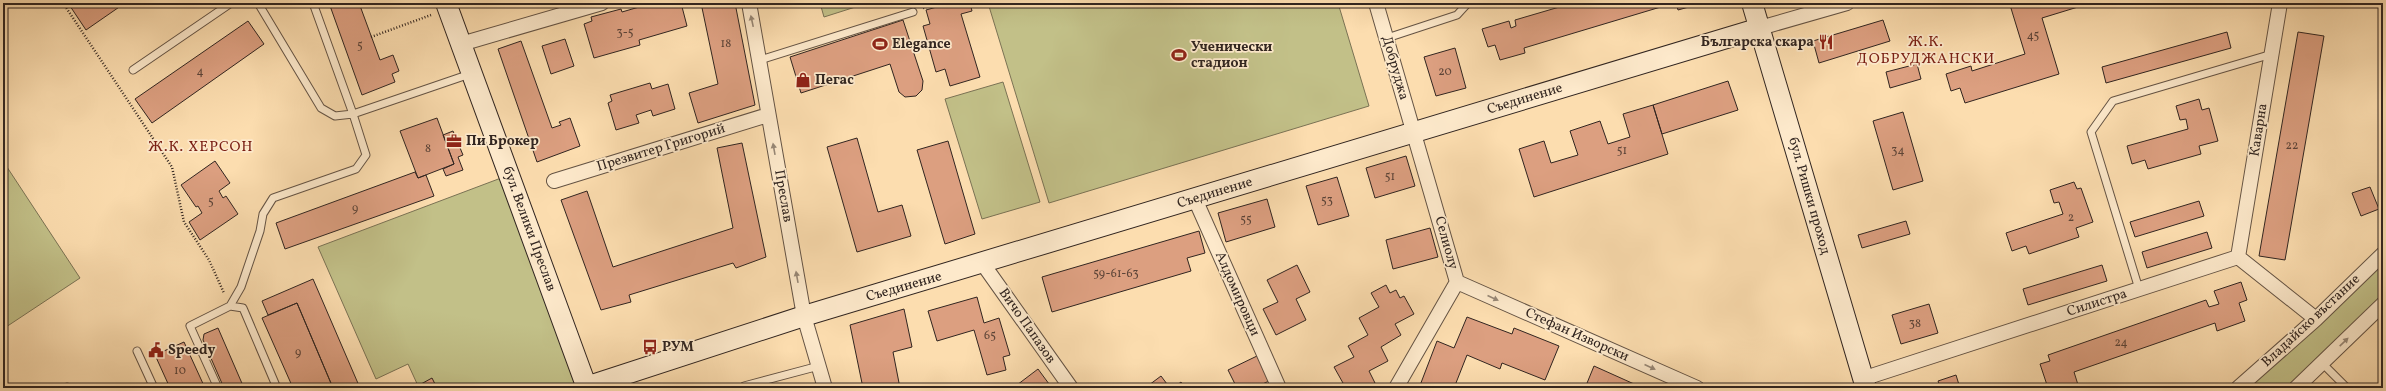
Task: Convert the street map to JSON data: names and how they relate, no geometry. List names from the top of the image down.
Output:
{
  "streets": {
    "street": [
      "Добруджа",
      "Съединение",
      "Каварна",
      "Презвитер Григорий",
      "Преслав",
      "бул. Ришки проход",
      "бул. Велики Преслав",
      "Селиолу",
      "Алдомировци",
      "Силистра",
      "Владайско въстание",
      "Вичо Папазов",
      "Стефан Изворски"
    ]
  },
  "crossings": [
    ["Добруджа", "Съединение"],
    ["Добруджа", "Селиолу"],
    ["Съединение", "Преслав"],
    ["Съединение", "бул. Ришки проход"],
    ["Съединение", "бул. Велики Преслав"],
    ["Съединение", "Селиолу"],
    ["Съединение", "Алдомировци"],
    ["Съединение", "Вичо Папазов"],
    ["Каварна", "Силистра"],
    ["Презвитер Григорий", "Преслав"],
    ["бул. Ришки проход", "Силистра"],
    ["Селиолу", "Стефан Изворски"]
  ],
  "one_way": ["Преслав", "Стефан Изворски"],
  "districts": ["Ж.К. ДОБРУДЖАНСКИ", "Ж.К. ХЕРСОН"],
  "places": {
    "restaurant": ["Българска скара"],
    "sports": ["Elegance", "Ученически стадион"],
    "shop": ["Пегас"],
    "office": ["Пи Брокер"],
    "bus stop": ["РУМ"],
    "public building": ["Speedy"]
  },
  "house_numbers": [
    "3-5",
    "45",
    "18",
    "5",
    "4",
    "20",
    "22",
    "8",
    "51",
    "34",
    "51",
    "53",
    "5",
    "9",
    "2",
    "55",
    "59-61-63",
    "38",
    "65",
    "24",
    "9",
    "10"
  ]
}
